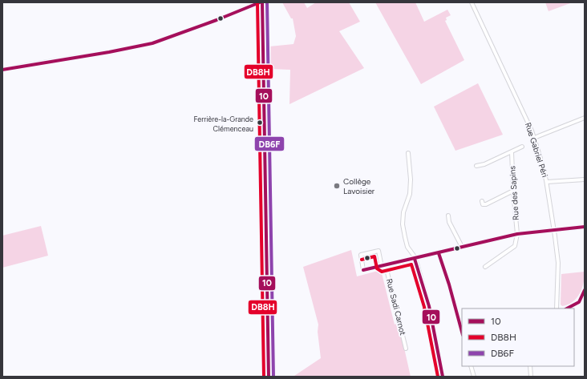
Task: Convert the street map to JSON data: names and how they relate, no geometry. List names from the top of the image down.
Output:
{
  "streets": {
    "street": ["Rue Gabriel Péri", "Rue des Sapins", "Rue Sadi Carnot"]
  },
  "places": ["Ferrière-la-Grande Clémenceau", "Collège Lavoisier"],
  "lines": ["transit line 10", "transit line DB8H", "transit line DB6F"],
  "legend": ["10", "DB8H", "DB6F"]
}
